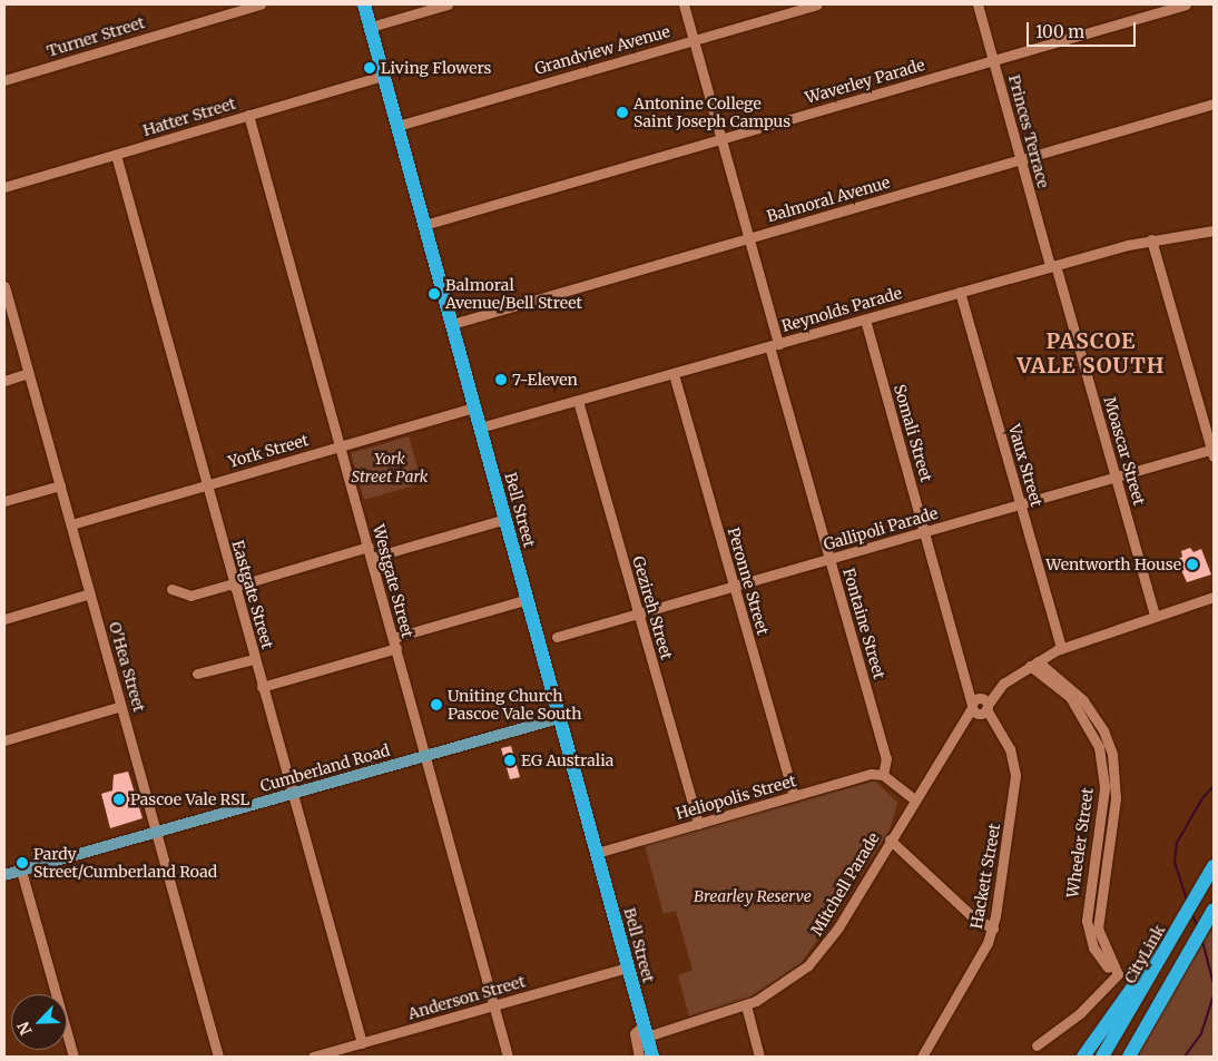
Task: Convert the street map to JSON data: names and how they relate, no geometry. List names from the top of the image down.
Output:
{
  "streets": {
    "highway": ["Bell Street", "CityLink"],
    "main road": ["Cumberland Road"],
    "street": [
      "Turner Street",
      "Grandview Avenue",
      "Waverley Parade",
      "Hatter Street",
      "Princes Terrace",
      "Balmoral Avenue",
      "Reynolds Parade",
      "Somali Street",
      "York Street",
      "Moascar Street",
      "Vaux Street",
      "Gallipoli Parade",
      "Westgate Street",
      "Peronne Street",
      "Eastgate Street",
      "Gezireh Street",
      "Fontaine Street",
      "O'Hea Street",
      "Heliopolis Street",
      "Wheeler Street",
      "Hackett Street",
      "Mitchell Parade",
      "Anderson Street"
    ]
  },
  "crossings": [
    ["Grandview Avenue", "Bell Street"],
    ["Grandview Avenue", "Fontaine Street"],
    ["Waverley Parade", "Princes Terrace"],
    ["Waverley Parade", "Bell Street"],
    ["Waverley Parade", "Fontaine Street"],
    ["Hatter Street", "Bell Street"],
    ["Hatter Street", "Westgate Street"],
    ["Hatter Street", "Eastgate Street"],
    ["Princes Terrace", "Balmoral Avenue"],
    ["Princes Terrace", "Reynolds Parade"],
    ["Princes Terrace", "Moascar Street"],
    ["Balmoral Avenue", "Bell Street"],
    ["Balmoral Avenue", "Fontaine Street"],
    ["Reynolds Parade", "Somali Street"],
    ["Reynolds Parade", "Moascar Street"],
    ["Reynolds Parade", "Vaux Street"],
    ["Reynolds Parade", "Bell Street"],
    ["Reynolds Parade", "Peronne Street"],
    ["Reynolds Parade", "Gezireh Street"],
    ["Reynolds Parade", "Fontaine Street"],
    ["Somali Street", "Gallipoli Parade"],
    ["Somali Street", "Hackett Street"],
    ["Somali Street", "Mitchell Parade"],
    ["York Street", "Bell Street"],
    ["York Street", "Westgate Street"],
    ["York Street", "Eastgate Street"],
    ["York Street", "O'Hea Street"],
    ["Moascar Street", "Gallipoli Parade"],
    ["Moascar Street", "Mitchell Parade"],
    ["Vaux Street", "Gallipoli Parade"],
    ["Vaux Street", "Mitchell Parade"],
    ["Bell Street", "Cumberland Road"],
    ["Bell Street", "Heliopolis Street"],
    ["Bell Street", "Mitchell Parade"],
    ["Bell Street", "Anderson Street"],
    ["Gallipoli Parade", "Peronne Street"],
    ["Gallipoli Parade", "Gezireh Street"],
    ["Gallipoli Parade", "Fontaine Street"],
    ["Westgate Street", "Cumberland Road"],
    ["Westgate Street", "Anderson Street"],
    ["Peronne Street", "Heliopolis Street"],
    ["Eastgate Street", "Cumberland Road"],
    ["Eastgate Street", "Anderson Street"],
    ["Gezireh Street", "Heliopolis Street"],
    ["Fontaine Street", "Heliopolis Street"],
    ["O'Hea Street", "Cumberland Road"],
    ["Wheeler Street", "Mitchell Parade"],
    ["Hackett Street", "Mitchell Parade"]
  ],
  "districts": ["PASCOE VALE SOUTH"],
  "parks": ["York Street Park", "Brearley Reserve"],
  "places": [
    "Living Flowers",
    "Antonine College Saint Joseph Campus",
    "Balmoral Avenue/Bell Street",
    "7-Eleven",
    "Wentworth House",
    "Uniting Church Pascoe Vale South",
    "EG Australia",
    "Pascoe Vale RSL",
    "Pardy Street/Cumberland Road"
  ],
  "scale_bar": "100 m",
  "north": "bottom left"
}
